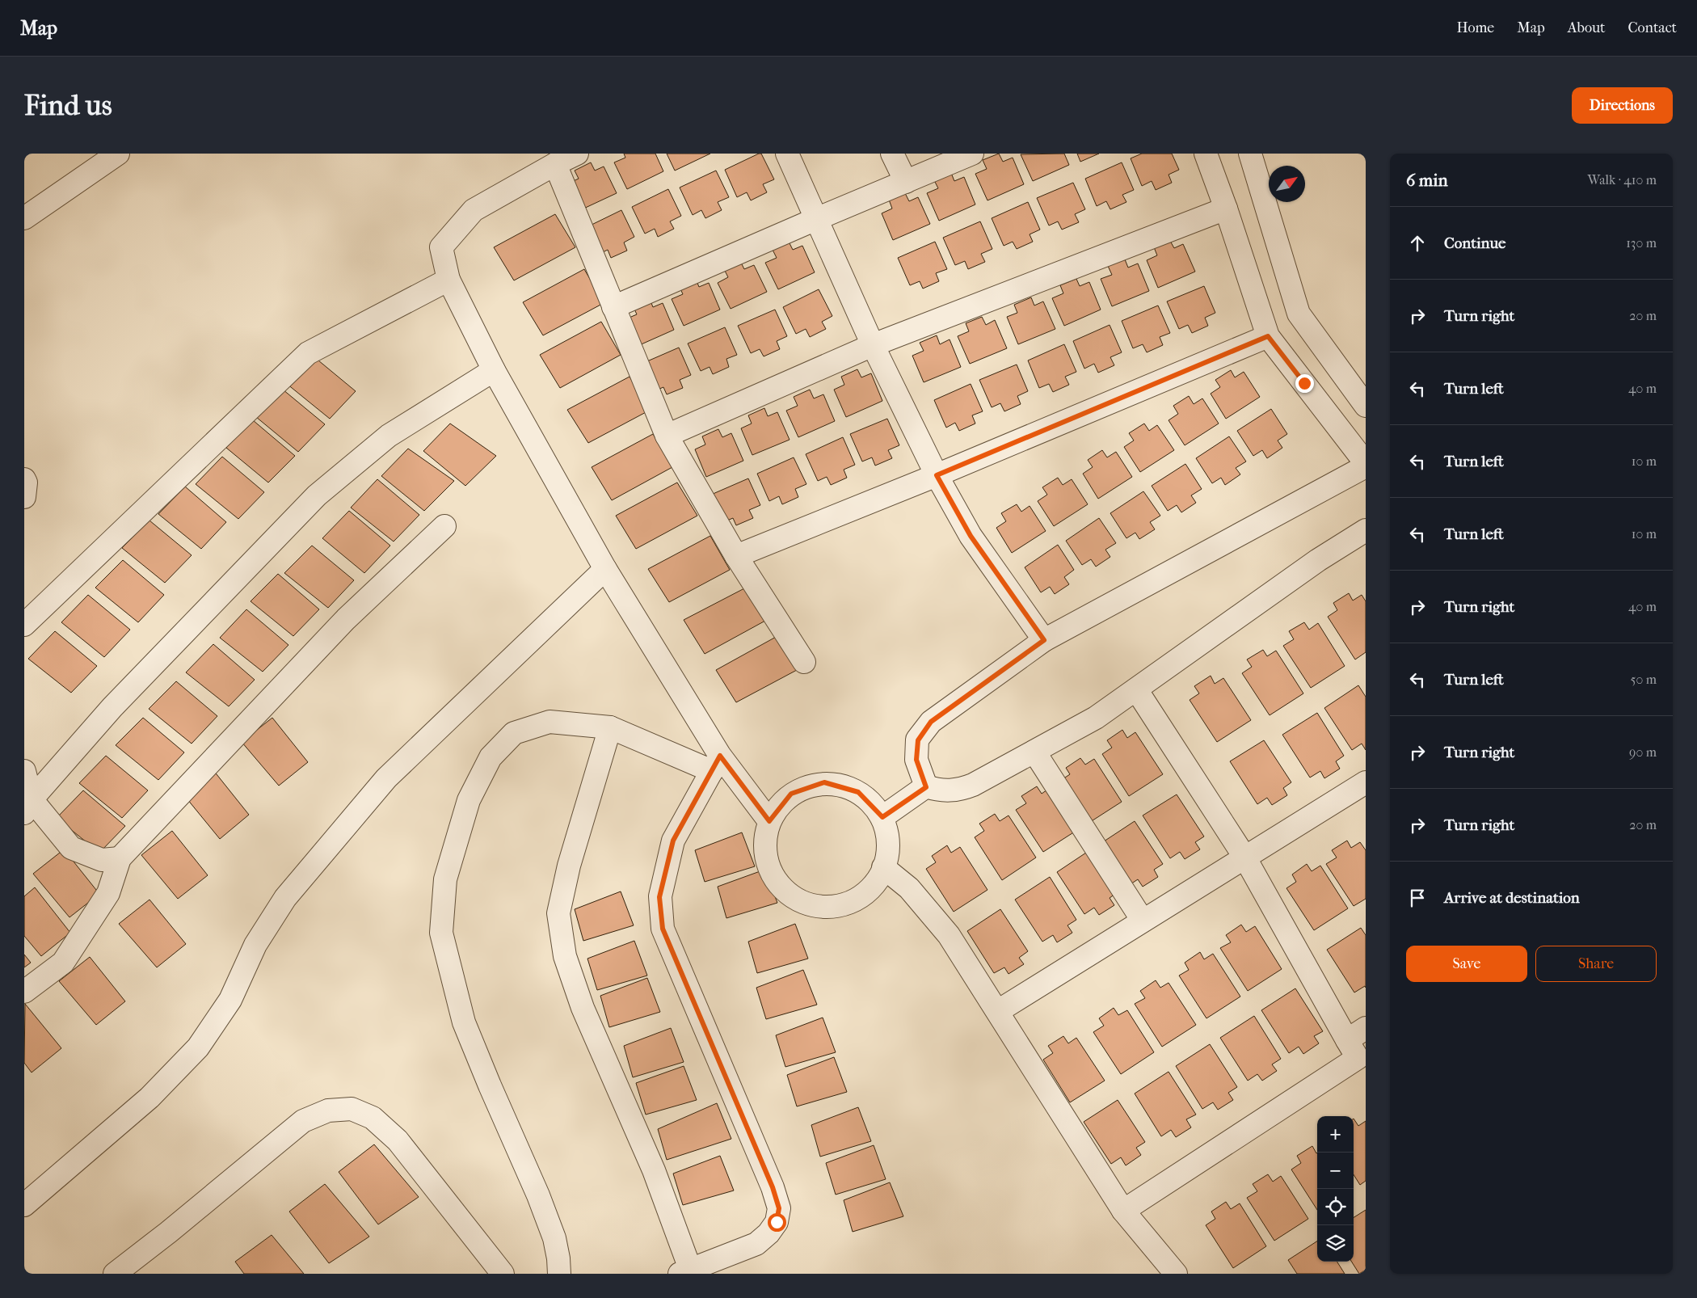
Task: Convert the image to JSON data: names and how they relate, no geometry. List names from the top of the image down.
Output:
{
  "north": "top right",
  "page": {
    "header": "Map",
    "nav": [
      "Home",
      "Map",
      "About",
      "Contact"
    ],
    "buttons": [
      "Directions",
      ["Save", "Share"]
    ],
    "title": "Find us",
    "heading": ["6 min", "Walk · 410 m"],
    "list": [
      ["Continue", "130 m"],
      ["Turn right", "20 m"],
      ["Turn left", "40 m"],
      ["Turn left", "10 m"],
      ["Turn left", "10 m"],
      ["Turn right", "40 m"],
      ["Turn left", "50 m"],
      ["Turn right", "90 m"],
      ["Turn right", "20 m"],
      "Arrive at destination"
    ],
    "map_buttons": ["+", "−"]
  }
}
